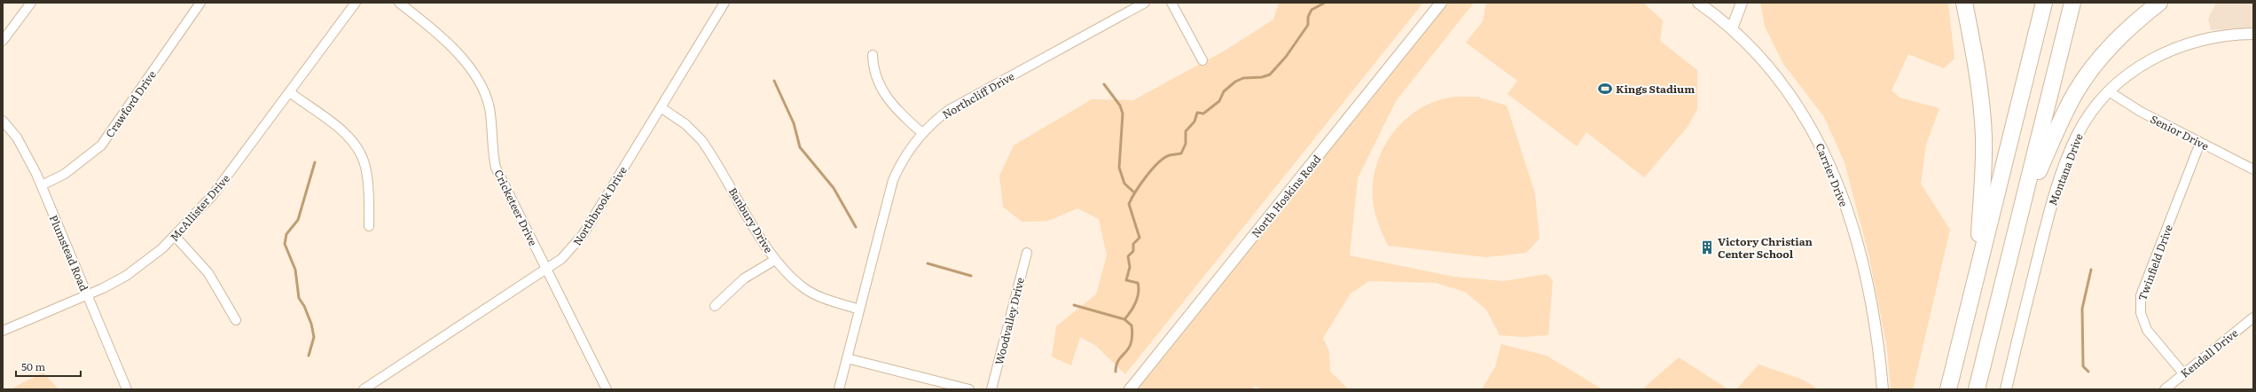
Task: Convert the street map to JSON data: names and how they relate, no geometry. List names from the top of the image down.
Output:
{
  "streets": {
    "street": [
      "Northcliff Drive",
      "Crawford Drive",
      "Senior Drive",
      "Montana Drive",
      "Carrier Drive",
      "North Hoskins Road",
      "Northbrook Drive",
      "McAllister Drive",
      "Cricketeer Drive",
      "Banbury Drive",
      "Plumstead Road",
      "Twinfield Drive",
      "Woodvalley Drive",
      "Kendall Drive"
    ]
  },
  "crossings": [
    ["Northcliff Drive", "Banbury Drive"],
    ["Crawford Drive", "Plumstead Road"],
    ["Senior Drive", "Montana Drive"],
    ["Senior Drive", "Twinfield Drive"],
    ["Northbrook Drive", "Cricketeer Drive"],
    ["Northbrook Drive", "Banbury Drive"],
    ["McAllister Drive", "Plumstead Road"],
    ["Twinfield Drive", "Kendall Drive"]
  ],
  "places": {
    "sports": ["Kings Stadium"],
    "building": ["Victory Christian Center School"]
  },
  "scale_bar": "50 m"
}
